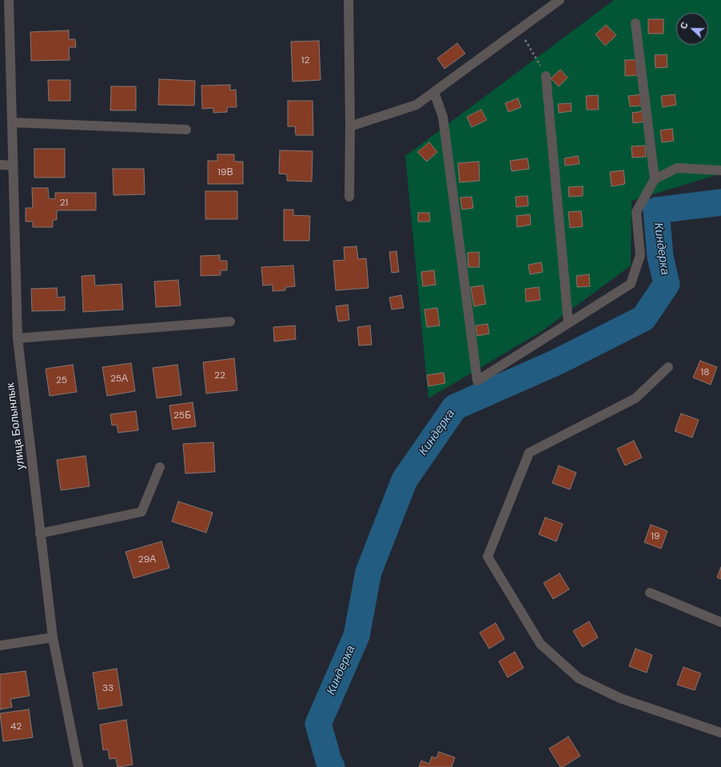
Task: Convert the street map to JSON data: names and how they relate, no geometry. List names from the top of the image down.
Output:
{
  "streets": {
    "street": ["улица Болынлык"]
  },
  "water": ["Киндерка"],
  "house_numbers": [
    "12",
    "19В",
    "21",
    "18",
    "22",
    "25А",
    "25",
    "25Б",
    "19",
    "29А",
    "33",
    "42"
  ],
  "north": "left"
}
